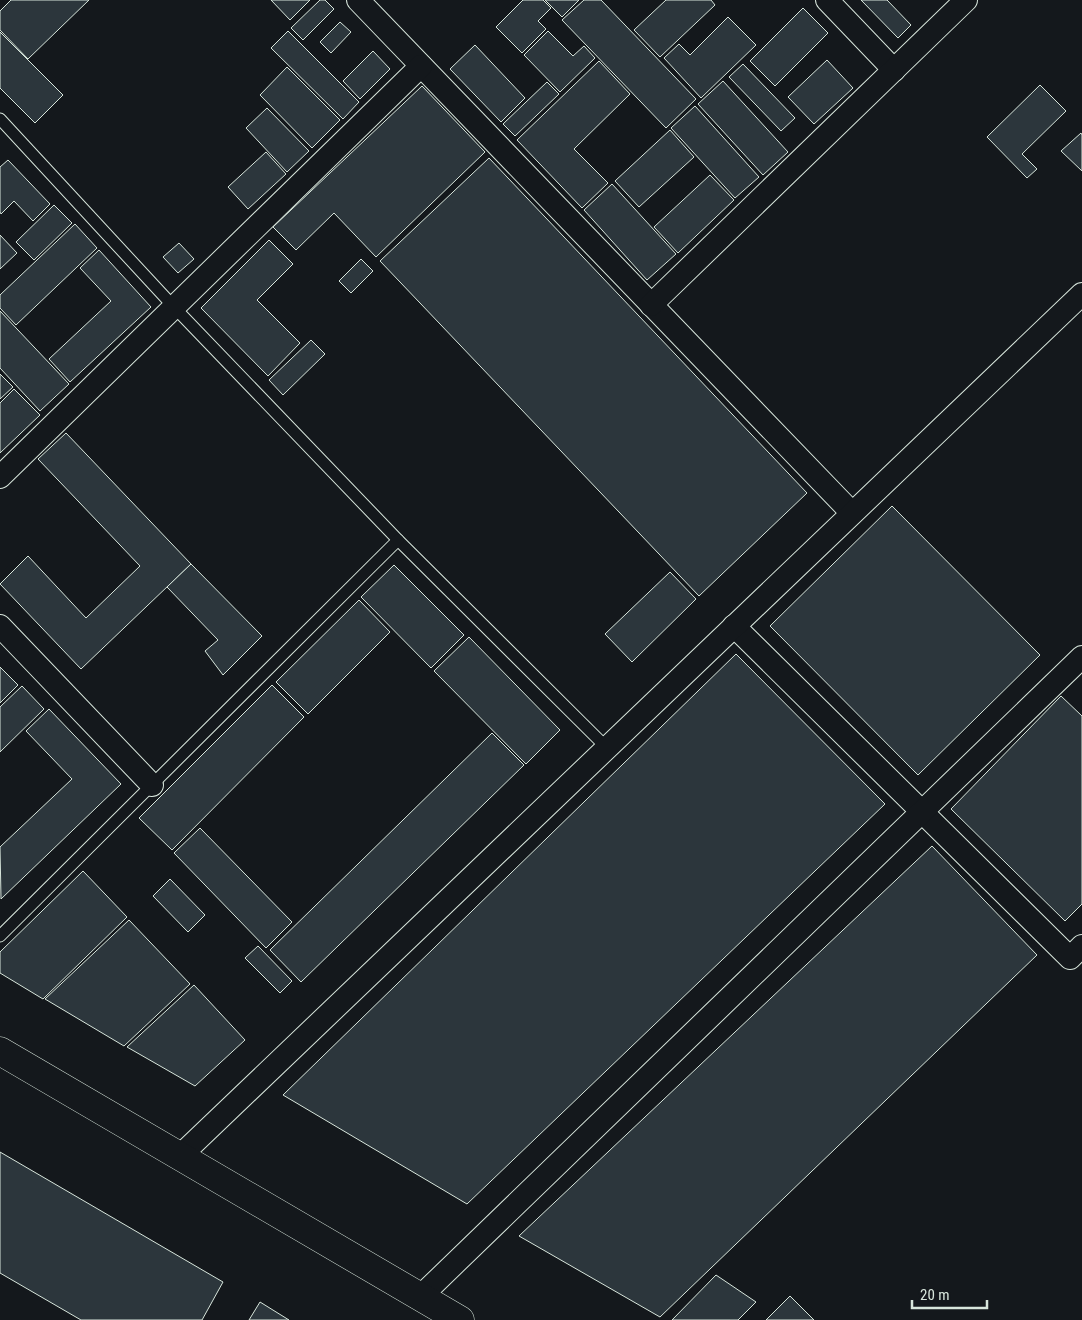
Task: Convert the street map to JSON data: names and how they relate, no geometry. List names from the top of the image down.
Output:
{
  "scale_bar": "20 m"
}
